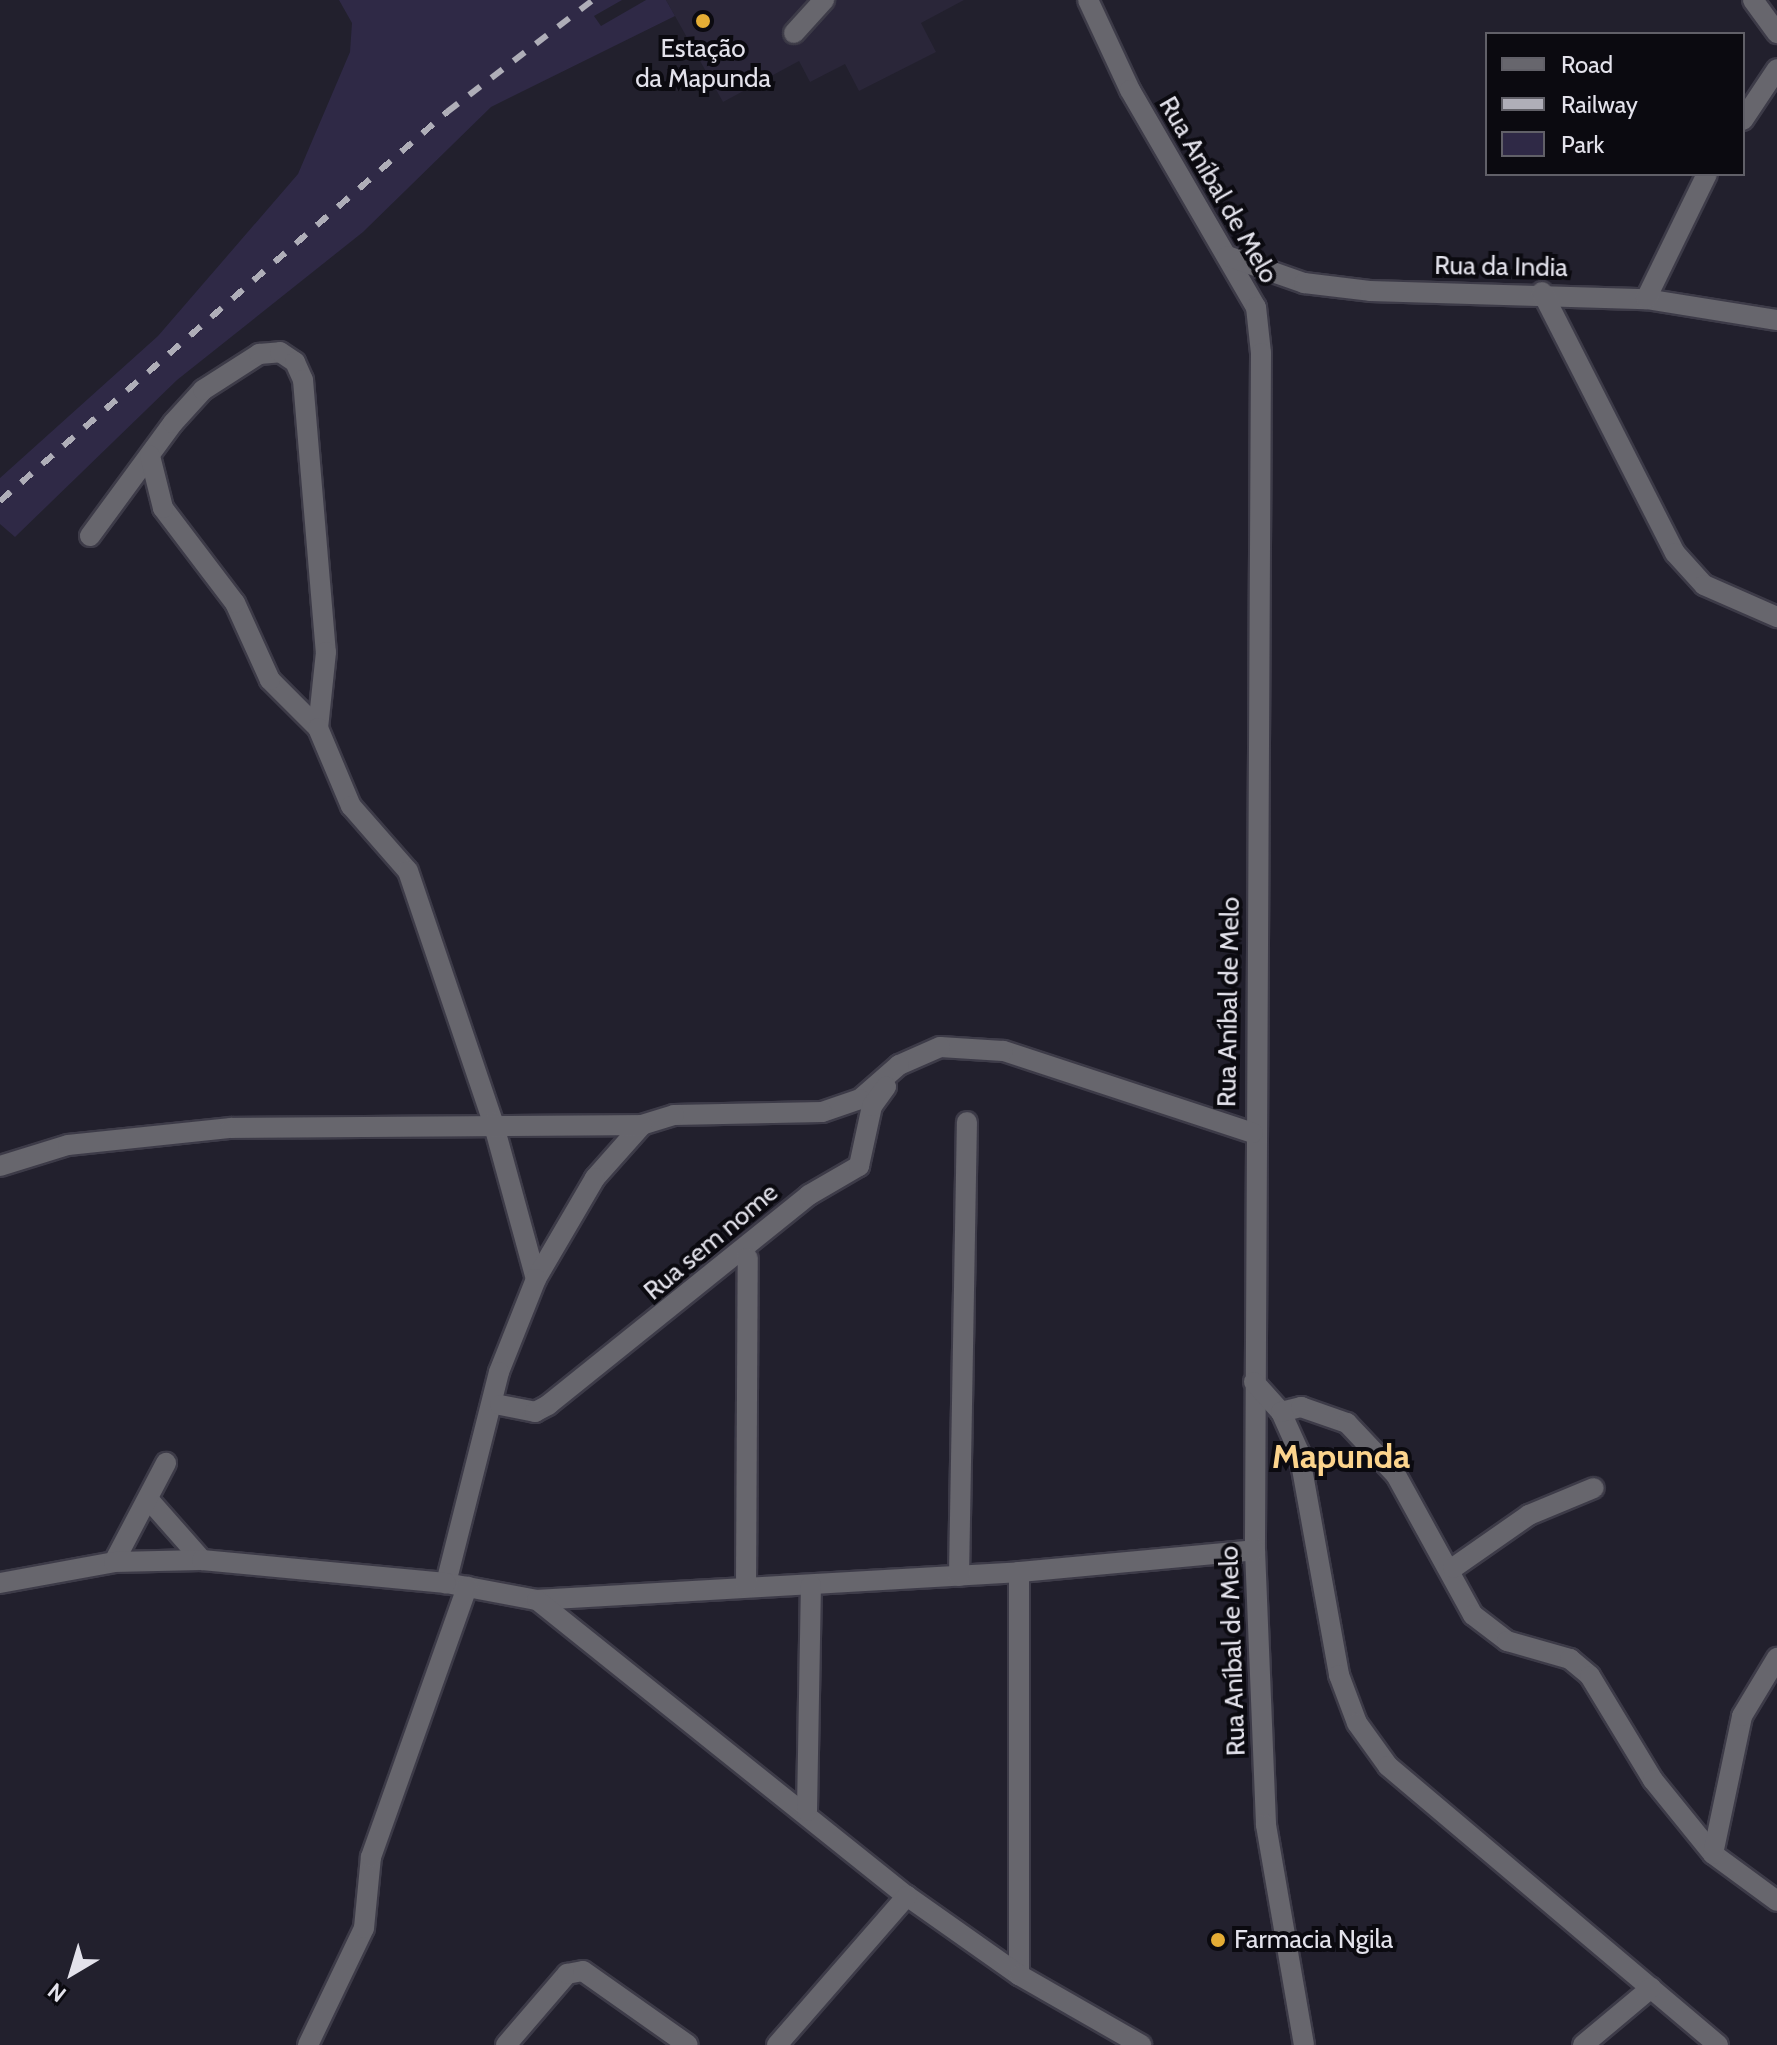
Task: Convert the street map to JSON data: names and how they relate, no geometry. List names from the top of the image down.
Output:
{
  "streets": {
    "street": ["Rua Aníbal de Melo", "Rua da India", "Rua sem nome"]
  },
  "crossings": [
    ["Rua Aníbal de Melo", "Rua da India"]
  ],
  "districts": ["Mapunda"],
  "places": ["Estação da Mapunda", "Farmacia Ngila"],
  "legend": ["Road", "Railway", "Park"],
  "north": "bottom left"
}
